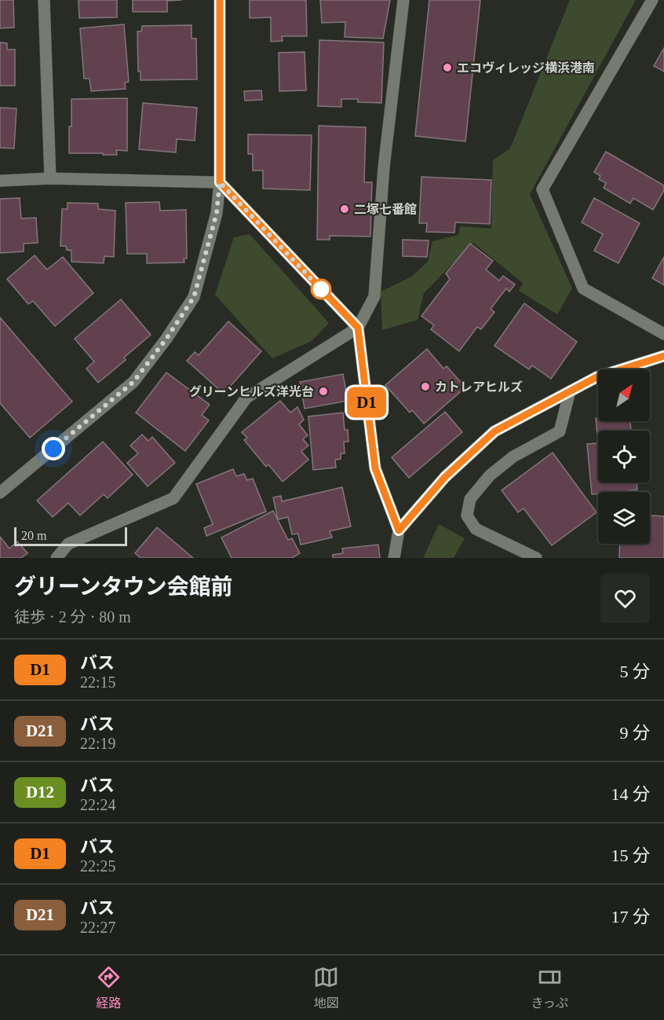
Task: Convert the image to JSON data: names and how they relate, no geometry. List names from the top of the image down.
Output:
{
  "places": [
    "エコヴィレッジ横浜港南",
    "二塚七番館",
    "カトレアヒルズ",
    "グリーンヒルズ洋光台"
  ],
  "lines": ["bus line D1"],
  "scale_bar": "20 m",
  "north": "top right",
  "page": {
    "on_map": "D1",
    "scale": "20 m",
    "heading": ["グリーンタウン会館前", "徒歩 · 2 分 · 80 m"],
    "list": [
      {
        "mark": "D1",
        "name": "バス",
        "note": "22:15",
        "value": "5 分"
      },
      {
        "mark": "D21",
        "name": "バス",
        "note": "22:19",
        "value": "9 分"
      },
      {
        "mark": "D12",
        "name": "バス",
        "note": "22:24",
        "value": "14 分"
      },
      {
        "mark": "D1",
        "name": "バス",
        "note": "22:25",
        "value": "15 分"
      },
      {
        "mark": "D21",
        "name": "バス",
        "note": "22:27",
        "value": "17 分"
      }
    ],
    "tabs": ["経路", "地図", "きっぷ"]
  }
}
